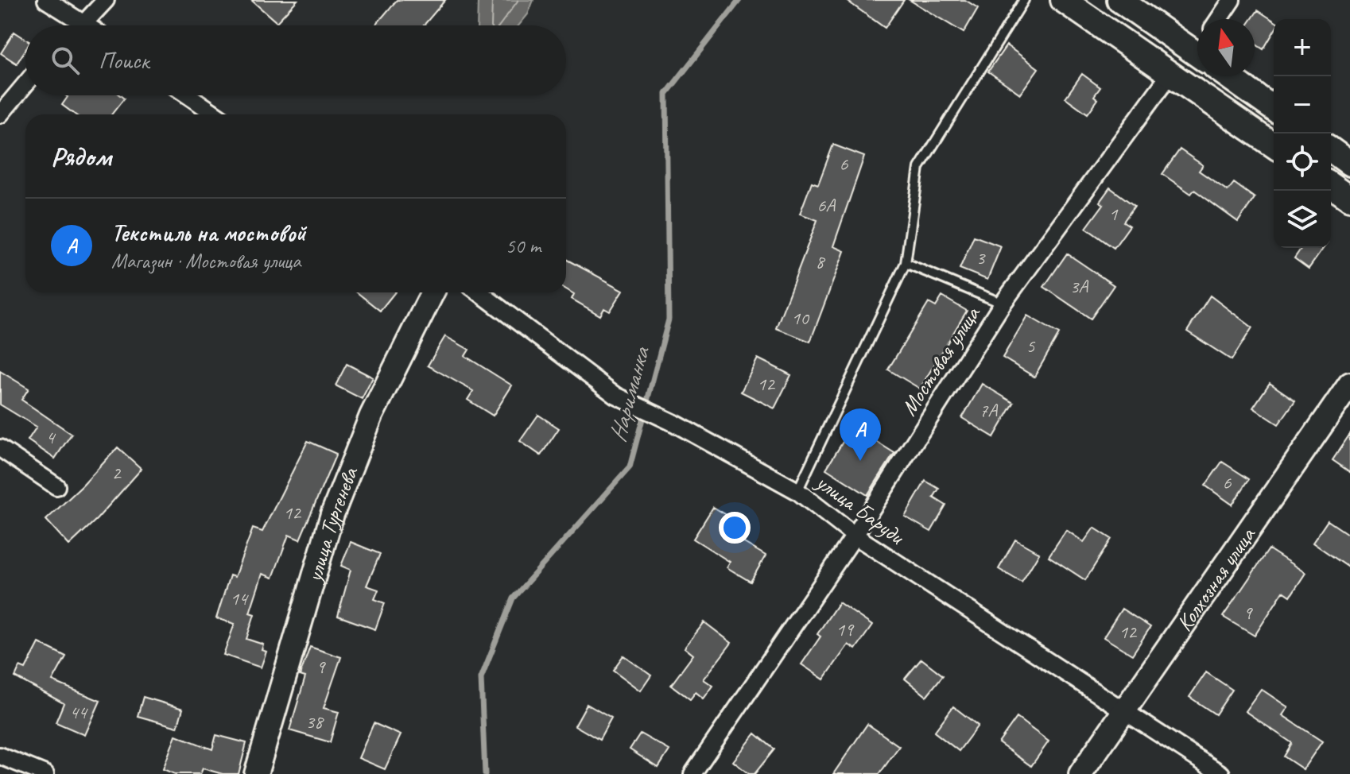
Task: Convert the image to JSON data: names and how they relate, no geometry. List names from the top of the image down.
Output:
{
  "streets": {
    "street": [
      "Мостовая улица",
      "улица Баруди",
      "улица Тургенева",
      "Колхозная улица"
    ]
  },
  "crossings": [
    ["Мостовая улица", "улица Баруди"],
    ["улица Баруди", "Колхозная улица"]
  ],
  "water": ["Нариманка"],
  "house_numbers": [
    "6",
    "6А",
    "1",
    "3",
    "8",
    "3А",
    "10",
    "5",
    "12",
    "7А",
    "4",
    "2",
    "6",
    "12",
    "14",
    "9",
    "19",
    "12",
    "9",
    "44",
    "38"
  ],
  "north": "top",
  "page": {
    "map_buttons": ["+", "−"],
    "search": "Поиск",
    "heading": "Рядом",
    "list": [
      {
        "mark": "A",
        "name": "Текстиль на мостовой",
        "note": "Магазин · Мостовая улица",
        "value": "50 m"
      }
    ],
    "pins": "A"
  }
}
